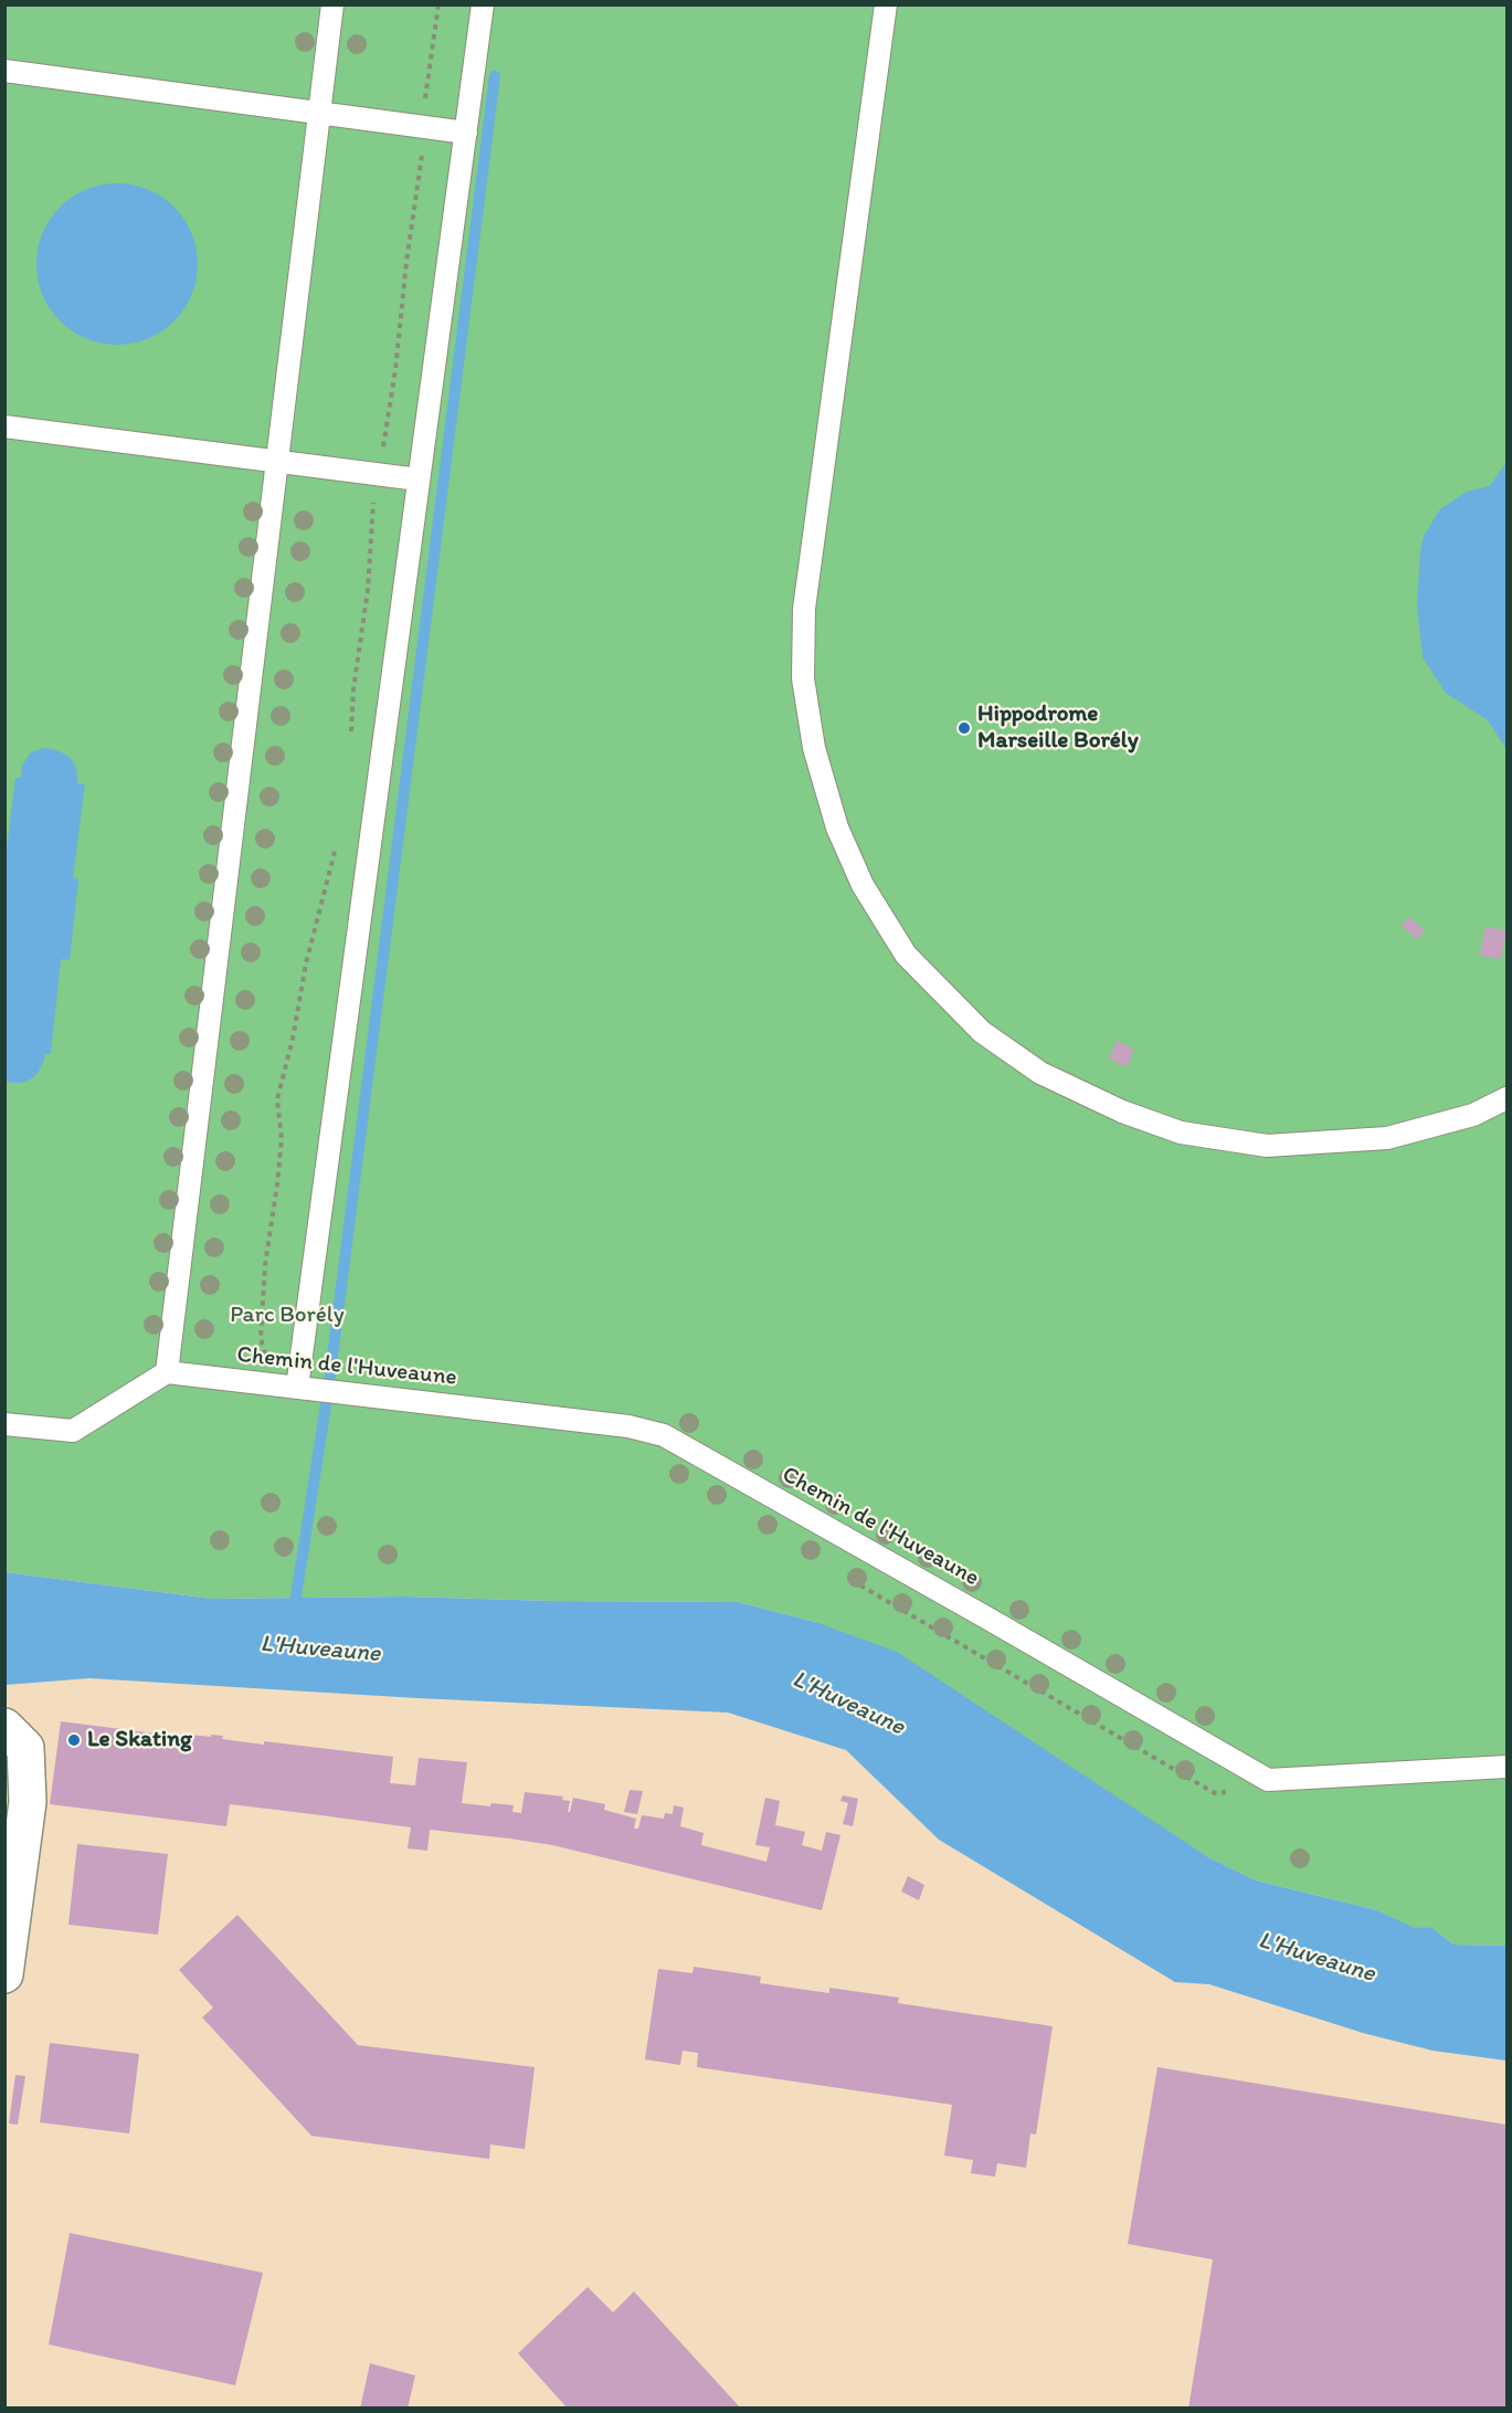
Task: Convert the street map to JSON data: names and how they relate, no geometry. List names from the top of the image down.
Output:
{
  "streets": {
    "lane": ["Chemin de l'Huveaune"]
  },
  "water": ["L'Huveaune"],
  "parks": ["Parc Borély"],
  "places": ["Hippodrome Marseille Borély", "Le Skating"]
}
